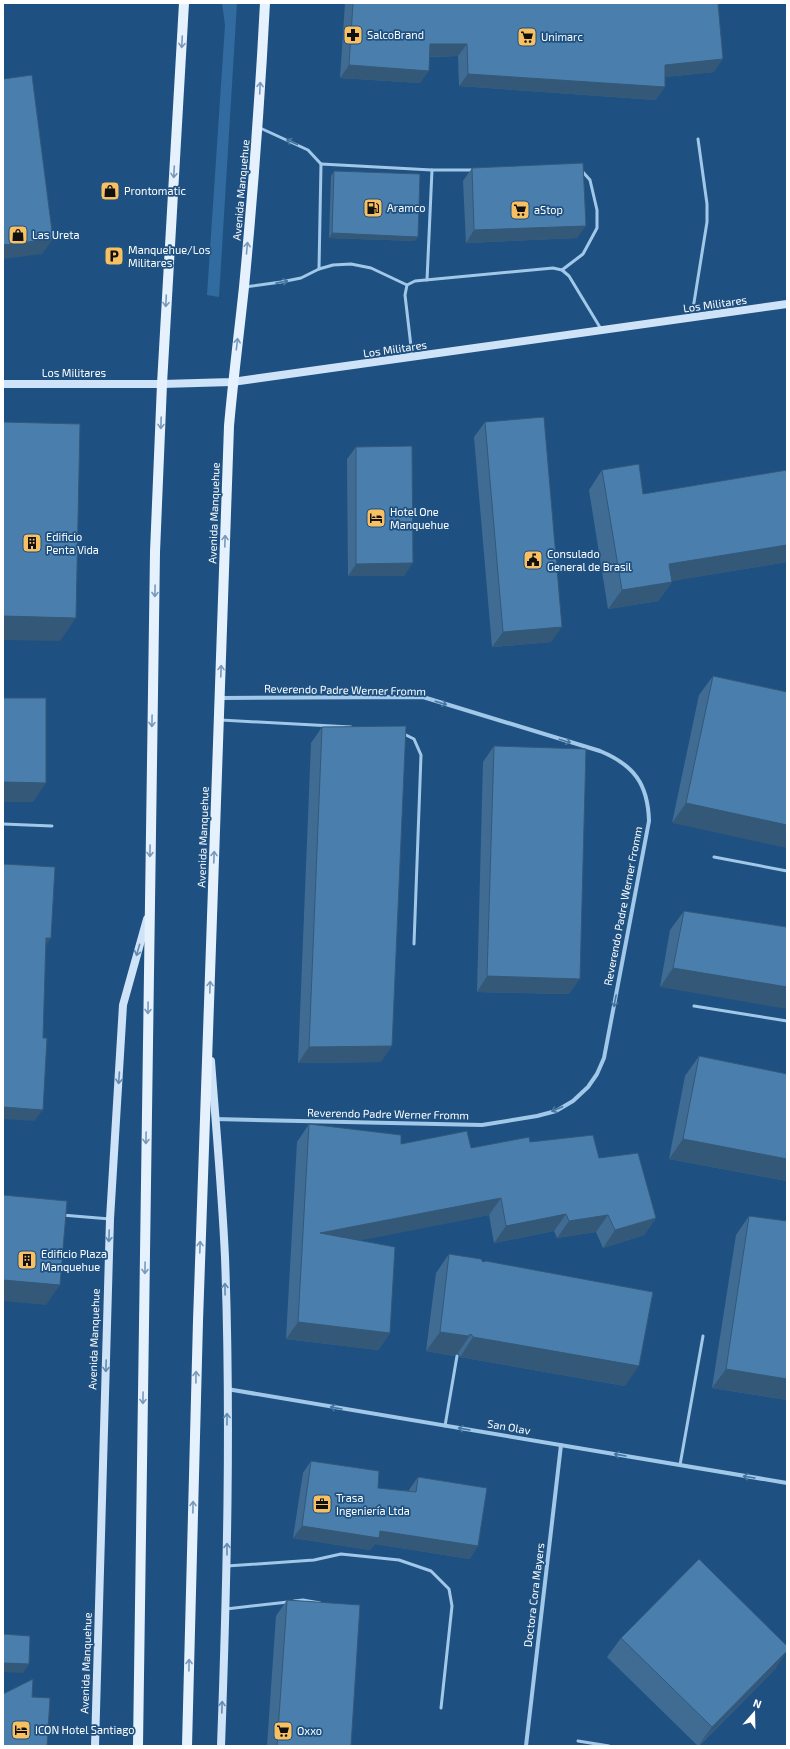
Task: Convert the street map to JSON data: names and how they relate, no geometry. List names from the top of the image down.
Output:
{
  "streets": {
    "main road": ["Avenida Manquehue", "Los Militares"],
    "street": ["Reverendo Padre Werner Fromm", "San Olav", "Doctora Cora Mayers"]
  },
  "crossings": [
    ["Avenida Manquehue", "Los Militares"],
    ["Avenida Manquehue", "Reverendo Padre Werner Fromm"],
    ["Avenida Manquehue", "San Olav"],
    ["San Olav", "Doctora Cora Mayers"]
  ],
  "one_way": ["San Olav"],
  "places": {
    "pharmacy": ["SalcoBrand"],
    "supermarket": ["Unimarc", "aStop", "Oxxo"],
    "shop": ["Prontomatic", "Las Ureta"],
    "fuel station": ["Aramco"],
    "parking": ["Manquehue/Los Militares"],
    "hotel": ["Hotel One Manquehue", "ICON Hotel Santiago"],
    "building": ["Edificio Penta Vida", "Edificio Plaza Manquehue"],
    "public building": ["Consulado General de Brasil"],
    "office": ["Trasa Ingeniería Ltda"]
  },
  "north": "top"
}
